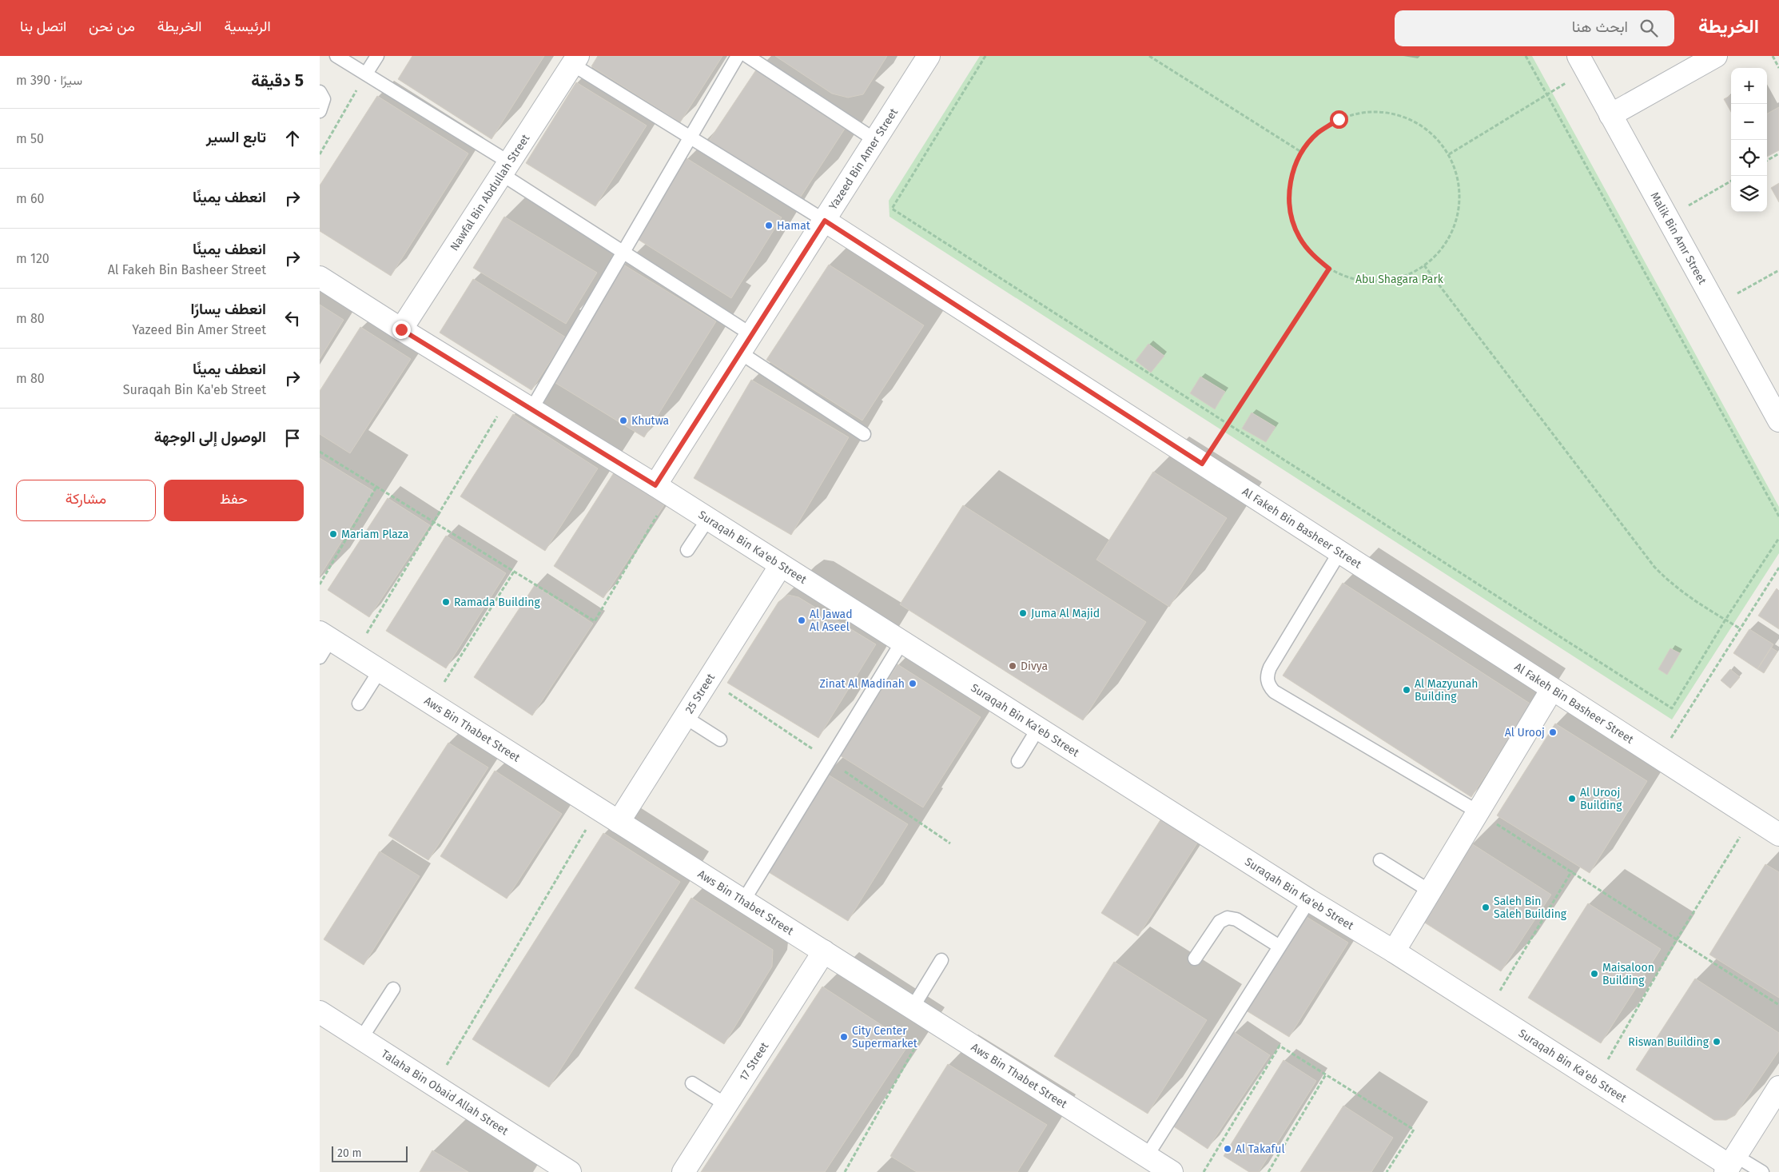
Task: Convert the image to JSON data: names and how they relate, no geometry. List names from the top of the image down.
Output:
{
  "streets": {
    "street": [
      "Yazeed Bin Amer Street",
      "Nawfal Bin Abdullah Street",
      "Malik Bin Amr Street",
      "Al Fakeh Bin Basheer Street",
      "Suraqah Bin Ka'eb Street",
      "25 Street",
      "Aws Bin Thabet Street",
      "17 Street",
      "Talaha Bin Obaid Allah Street"
    ]
  },
  "crossings": [
    ["Yazeed Bin Amer Street", "Al Fakeh Bin Basheer Street"],
    ["Yazeed Bin Amer Street", "Suraqah Bin Ka'eb Street"],
    ["Nawfal Bin Abdullah Street", "Suraqah Bin Ka'eb Street"],
    ["Suraqah Bin Ka'eb Street", "25 Street"],
    ["25 Street", "Aws Bin Thabet Street"],
    ["Aws Bin Thabet Street", "17 Street"]
  ],
  "parks": ["Abu Shagara Park"],
  "places": [
    "Hamat",
    "Khutwa",
    "Mariam Plaza",
    "Ramada Building",
    "Juma Al Majid",
    "Al Jawad Al Aseel",
    "Divya",
    "Zinat Al Madinah",
    "Al Mazyunah Building",
    "Al Urooj",
    "Al Urooj Building",
    "Saleh Bin Saleh Building",
    "Maisaloon Building",
    "City Center Supermarket",
    "Riswan Building",
    "Al Takaful"
  ],
  "scale_bar": "20 m",
  "page": {
    "header": "الخريطة",
    "search": "ابحث هنا",
    "nav": [
      "الرئيسية",
      "الخريطة",
      "من نحن",
      "اتصل بنا"
    ],
    "heading": ["5 دقيقة", "سيرًا · 390 m"],
    "map_buttons": ["+", "−"],
    "list": [
      ["تابع السير", "50 m"],
      ["انعطف يمينًا", "60 m"],
      ["انعطف يمينًا", "Al Fakeh Bin Basheer Street", "120 m"],
      ["انعطف يسارًا", "Yazeed Bin Amer Street", "80 m"],
      ["انعطف يمينًا", "Suraqah Bin Ka'eb Street", "80 m"],
      "الوصول إلى الوجهة"
    ],
    "buttons": ["حفظ", "مشاركة"],
    "scale": "20 m"
  }
}
